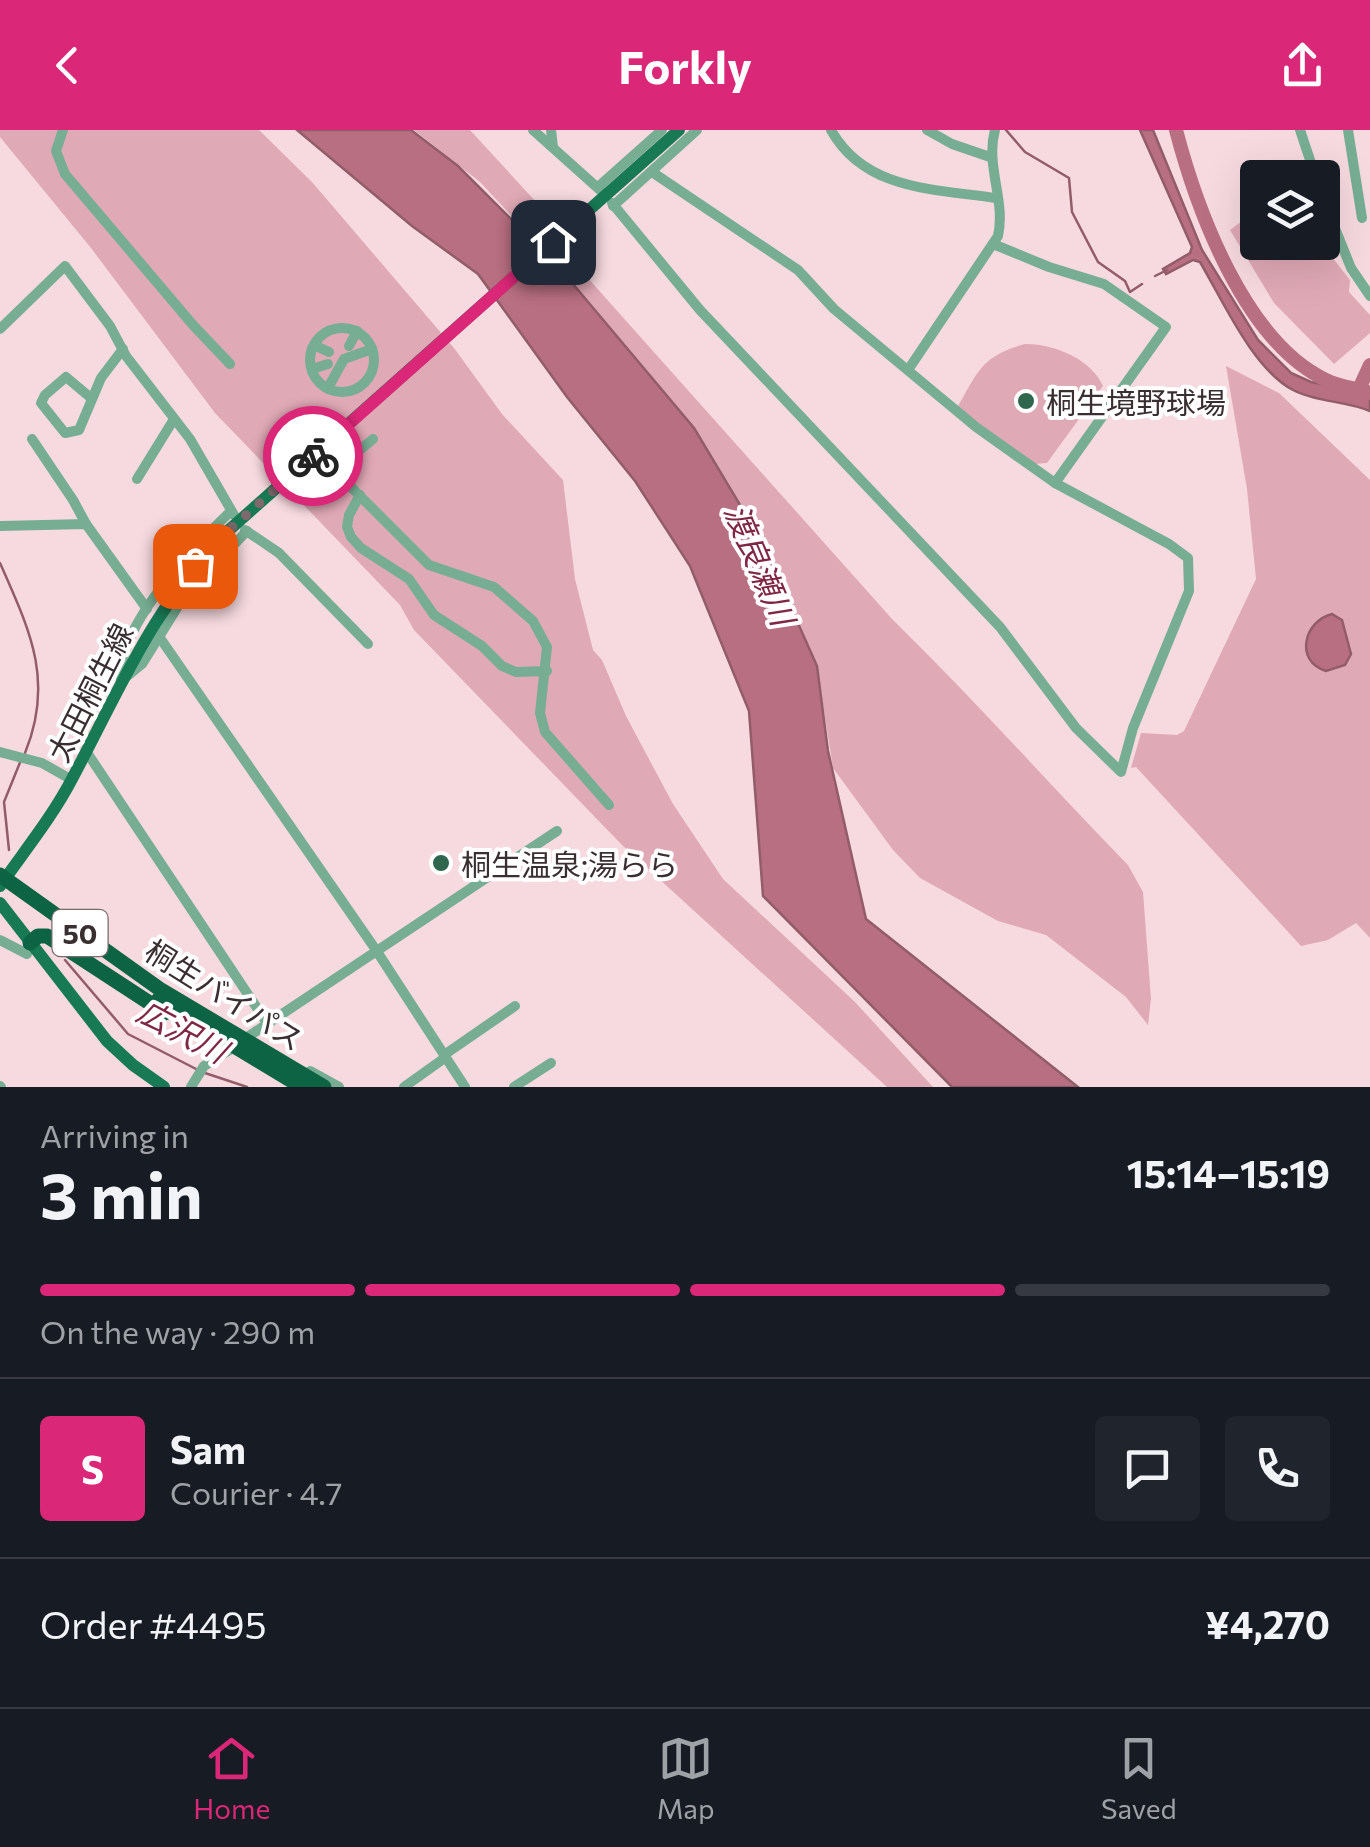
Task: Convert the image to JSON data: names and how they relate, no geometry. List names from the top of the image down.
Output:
{
  "streets": {
    "highway": ["50", "桐生バイパス"],
    "main road": ["太田桐生線"]
  },
  "crossings": [
    ["太田桐生線", "桐生バイパス"]
  ],
  "water": ["渡良瀬川", "広沢川"],
  "places": ["桐生境野球場", "桐生温泉;湯らら"],
  "page": {
    "header": "Forkly",
    "heading": ["3 min", "Arriving in", "15:14–15:19"],
    "panel": [
      "Sam",
      "Courier · 4.7",
      "Order #4495",
      "¥4,270"
    ],
    "bar": "On the way · 290 m",
    "round": "S",
    "tabs": ["Home", "Map", "Saved"]
  }
}
